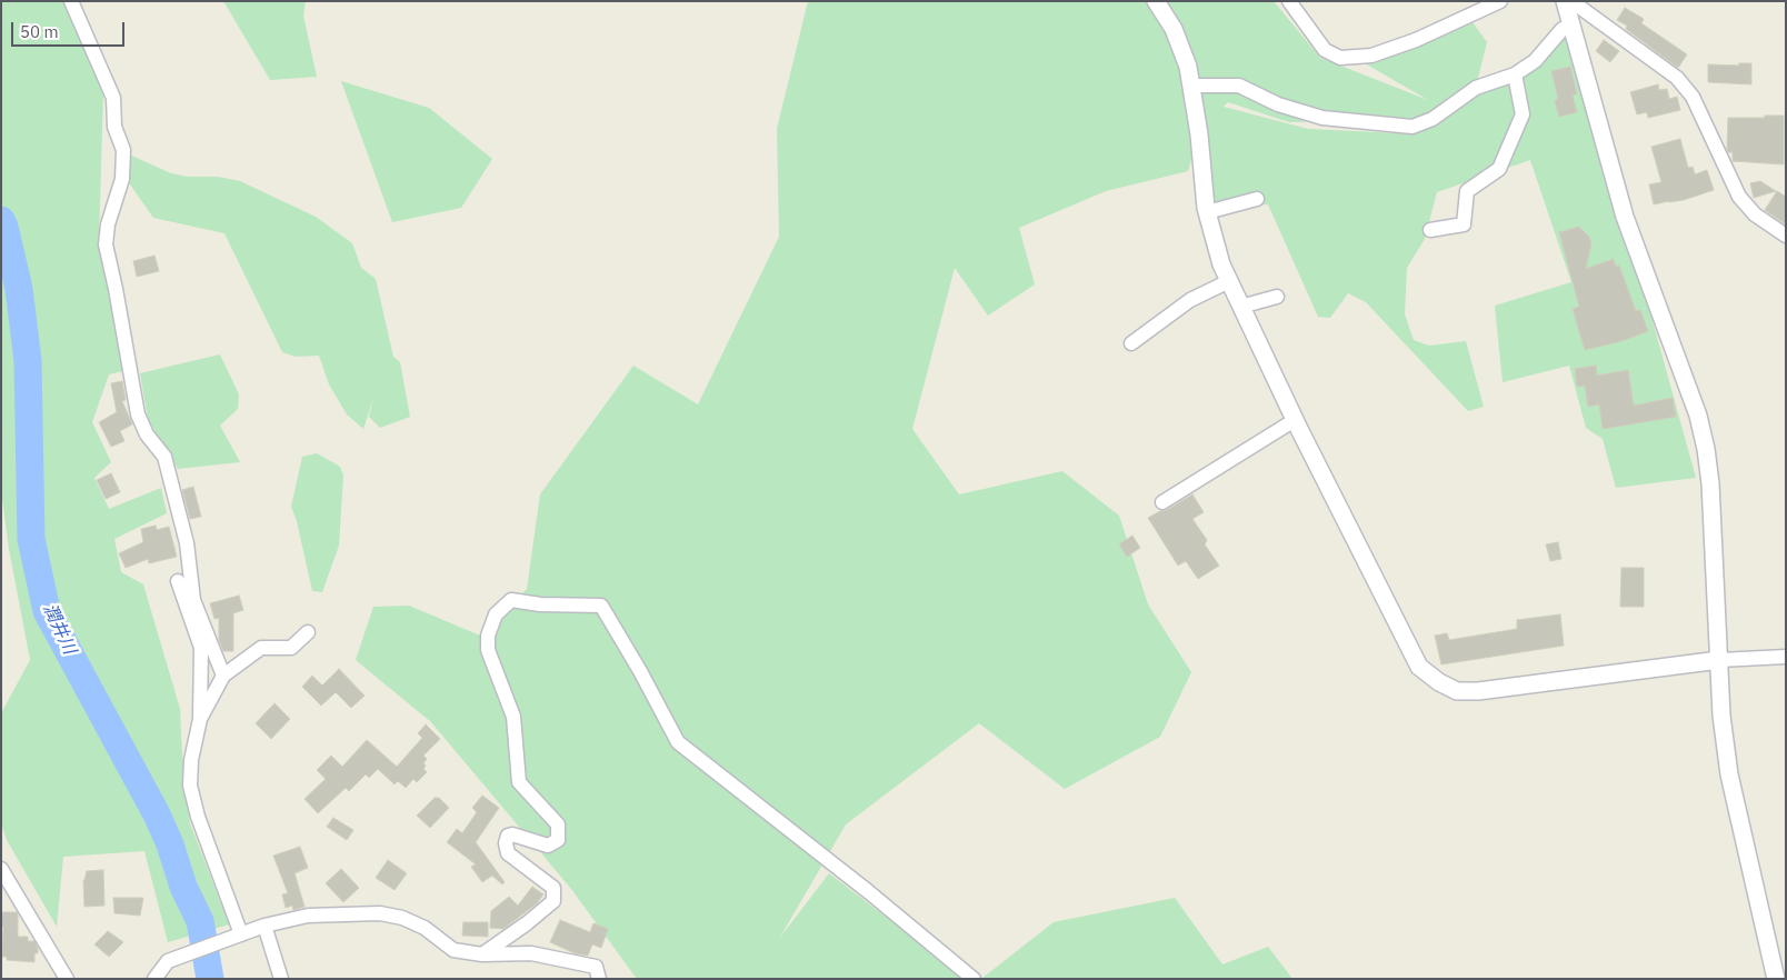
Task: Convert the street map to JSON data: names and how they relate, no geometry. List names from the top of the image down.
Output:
{
  "water": ["潤井川"],
  "scale_bar": "50 m"
}
